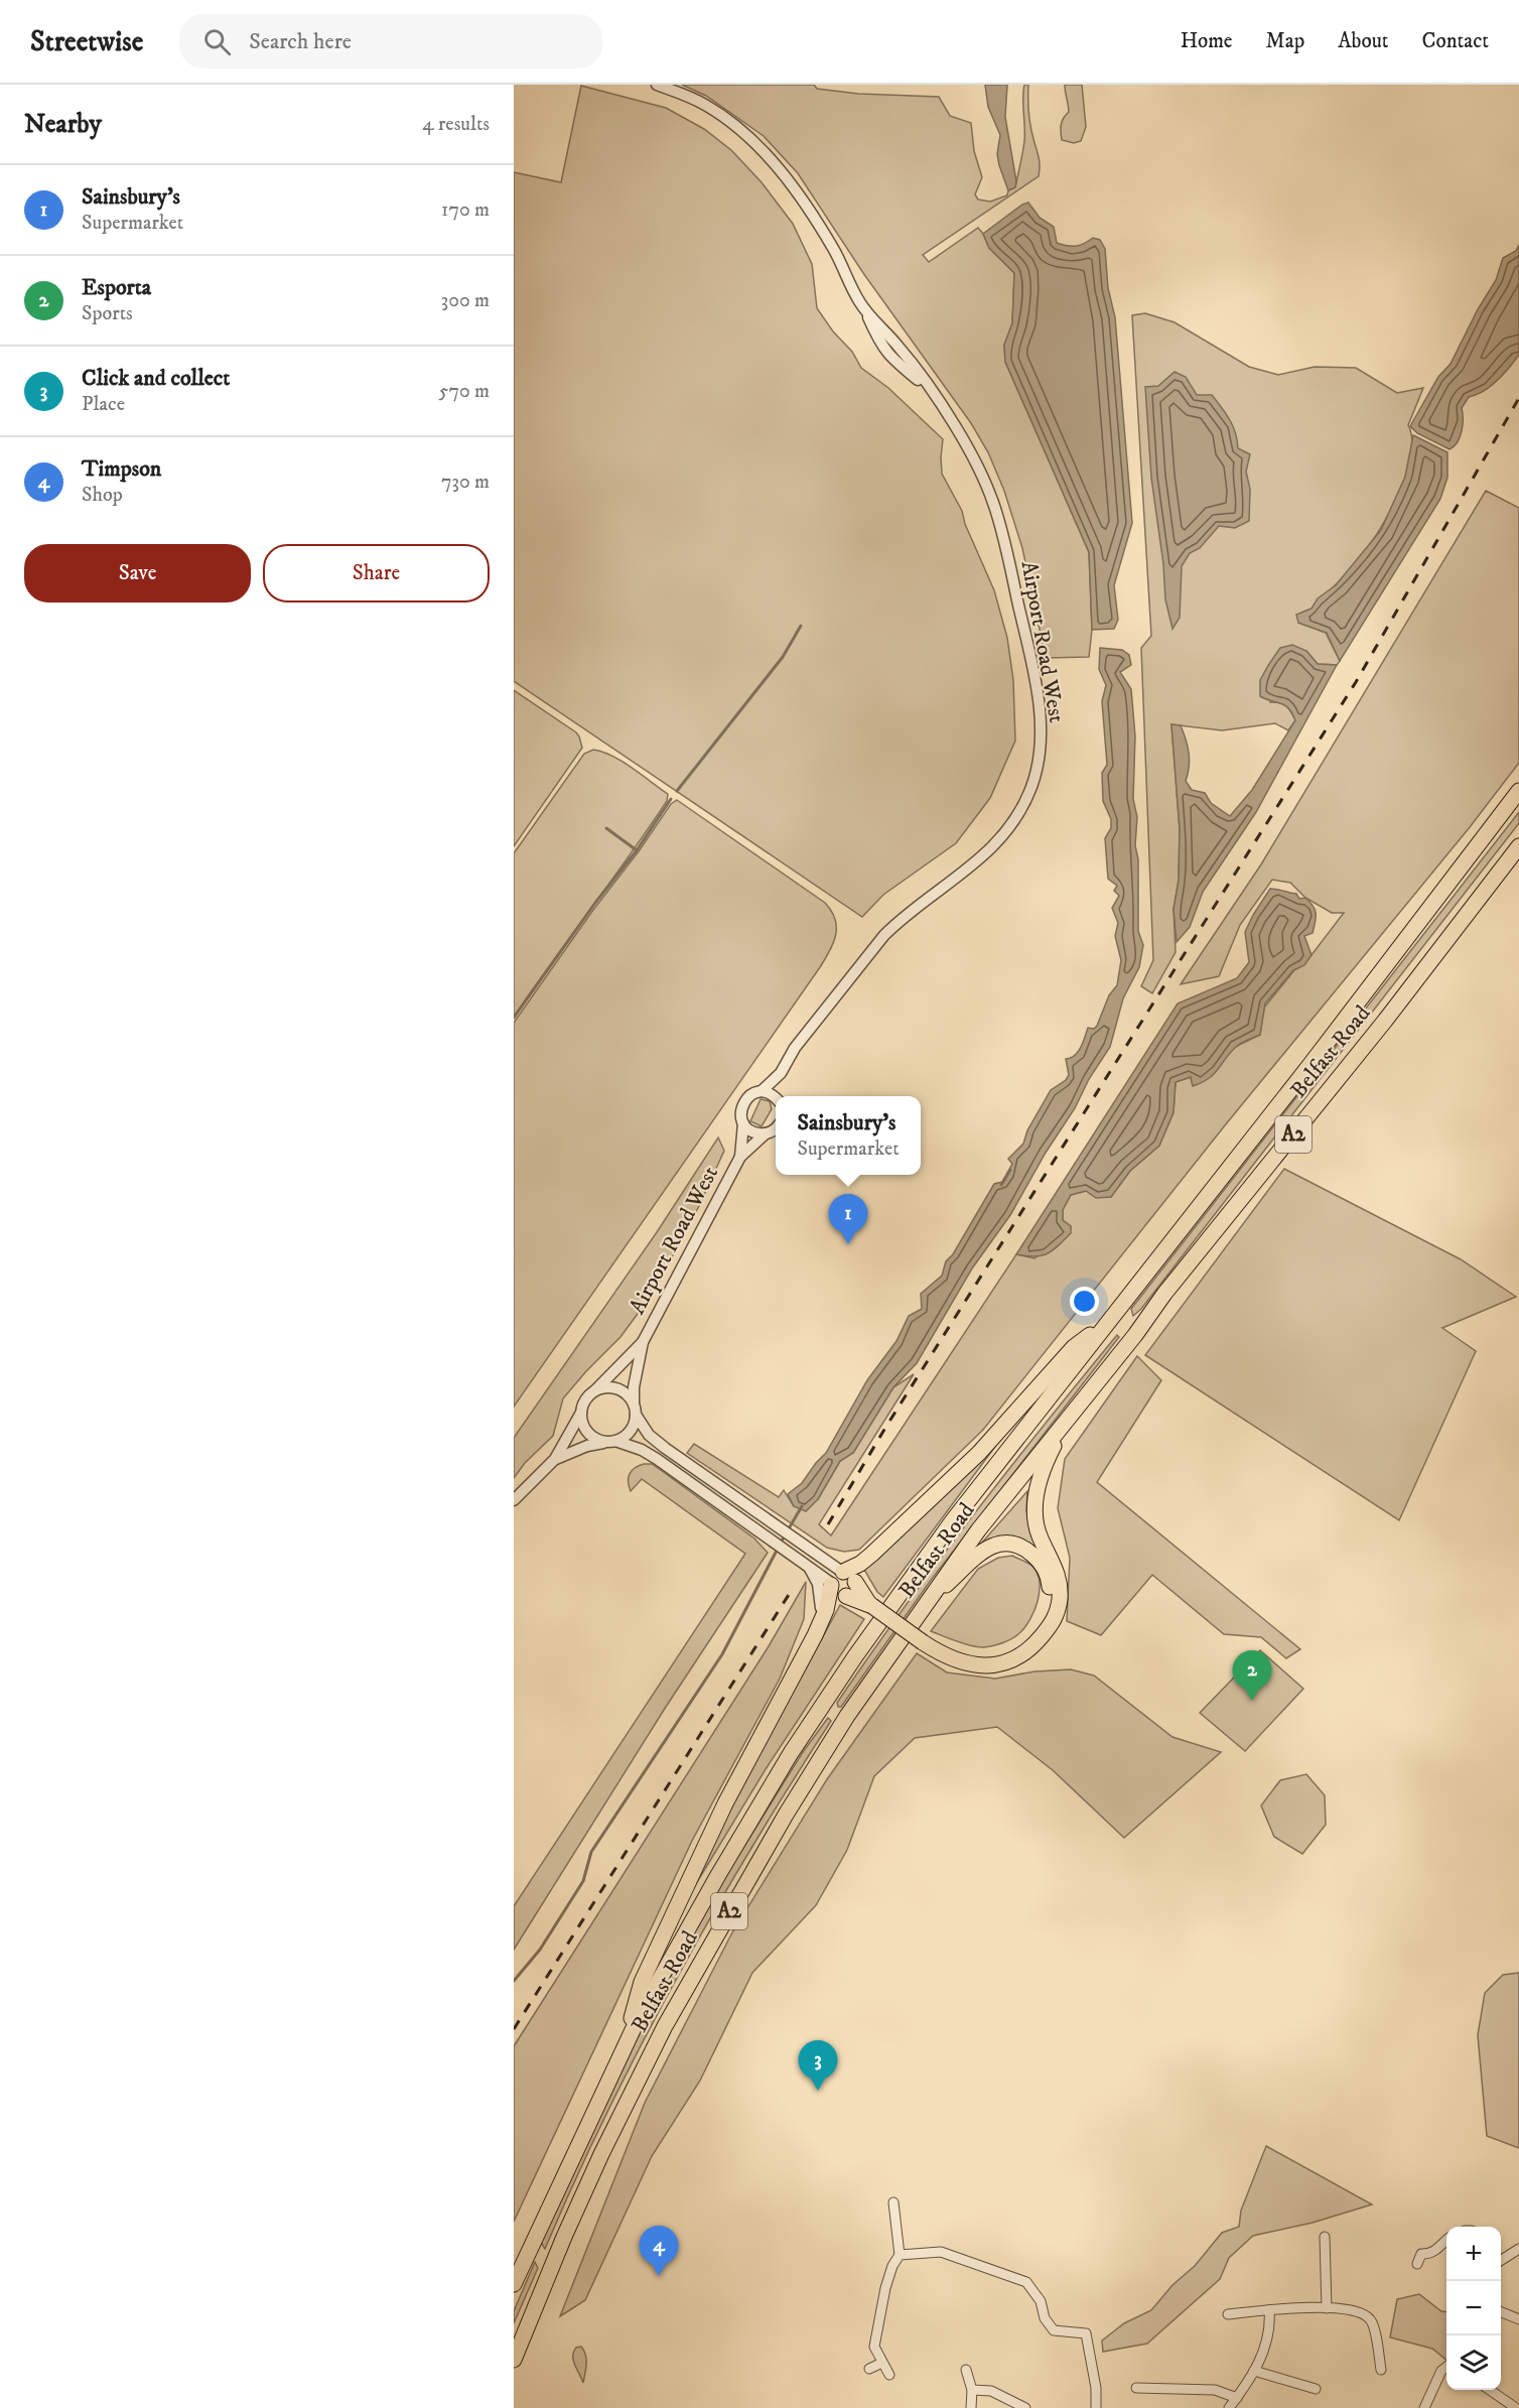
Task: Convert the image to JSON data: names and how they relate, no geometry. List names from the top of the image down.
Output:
{
  "streets": {
    "highway": ["Belfast Road", "A2"],
    "street": ["Airport Road West"]
  },
  "page": {
    "header": "Streetwise",
    "search": "Search here",
    "nav": [
      "Home",
      "Map",
      "About",
      "Contact"
    ],
    "heading": ["Nearby", "4 results"],
    "list": [
      {
        "mark": "1",
        "name": "Sainsbury's",
        "note": "Supermarket",
        "value": "170 m"
      },
      {
        "mark": "2",
        "name": "Esporta",
        "note": "Sports",
        "value": "300 m"
      },
      {
        "mark": "3",
        "name": "Click and collect",
        "note": "Place",
        "value": "570 m"
      },
      {
        "mark": "4",
        "name": "Timpson",
        "note": "Shop",
        "value": "730 m"
      }
    ],
    "buttons": ["Save", "Share"],
    "popup": ["Sainsbury's", "Supermarket"],
    "pins": [
      "1",
      "2",
      "3",
      "4"
    ],
    "map_buttons": ["+", "−"]
  }
}
